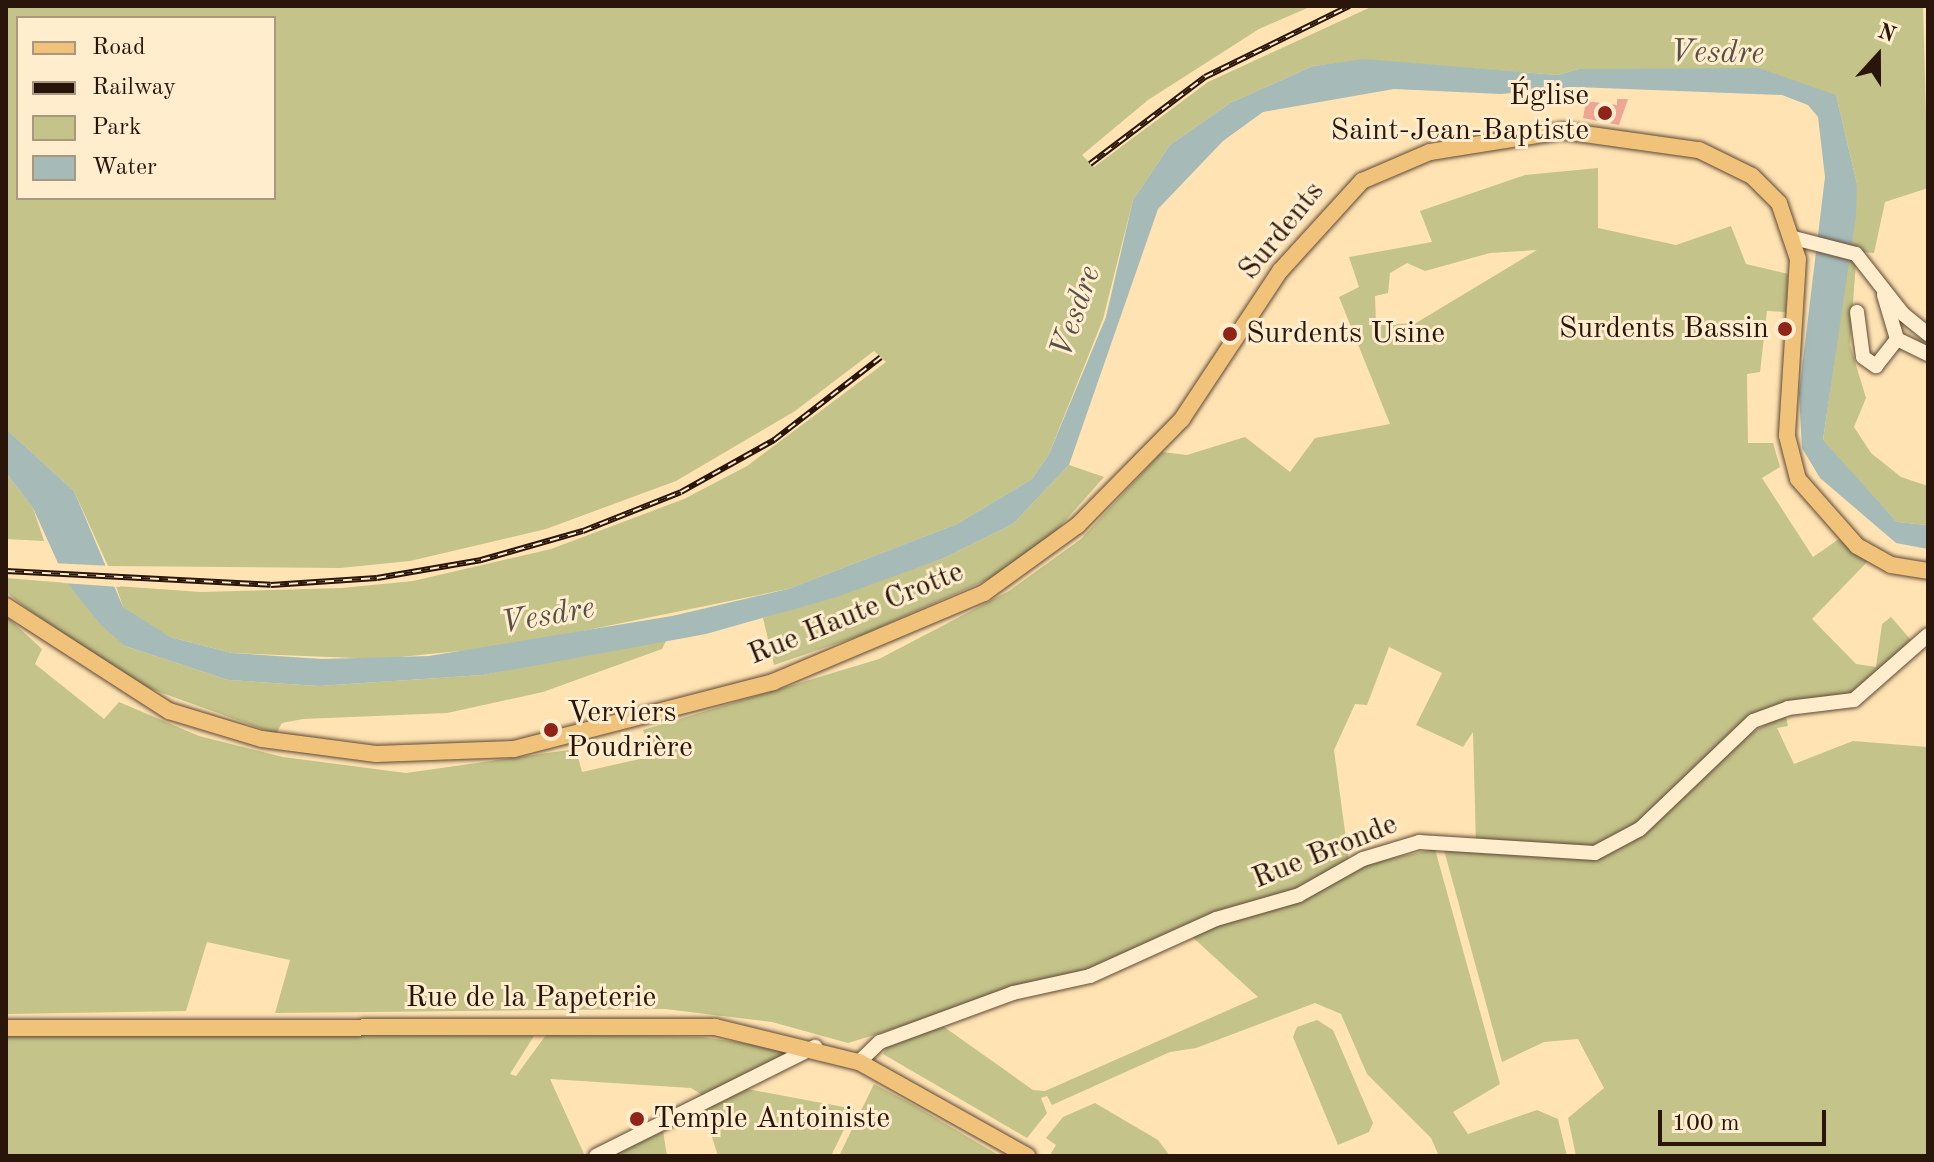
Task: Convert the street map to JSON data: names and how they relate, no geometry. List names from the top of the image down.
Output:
{
  "streets": {
    "main road": ["Surdents", "Rue Haute Crotte", "Rue de la Papeterie"],
    "street": ["Rue Bronde"]
  },
  "crossings": [
    ["Surdents", "Rue Haute Crotte"],
    ["Rue Bronde", "Rue de la Papeterie"]
  ],
  "water": ["Vesdre"],
  "places": [
    "Église Saint-Jean-Baptiste",
    "Surdents Bassin",
    "Surdents Usine",
    "Verviers Poudrière",
    "Temple Antoiniste"
  ],
  "legend": [
    "Road",
    "Railway",
    "Park",
    "Water"
  ],
  "scale_bar": "100 m",
  "north": "top"
}
